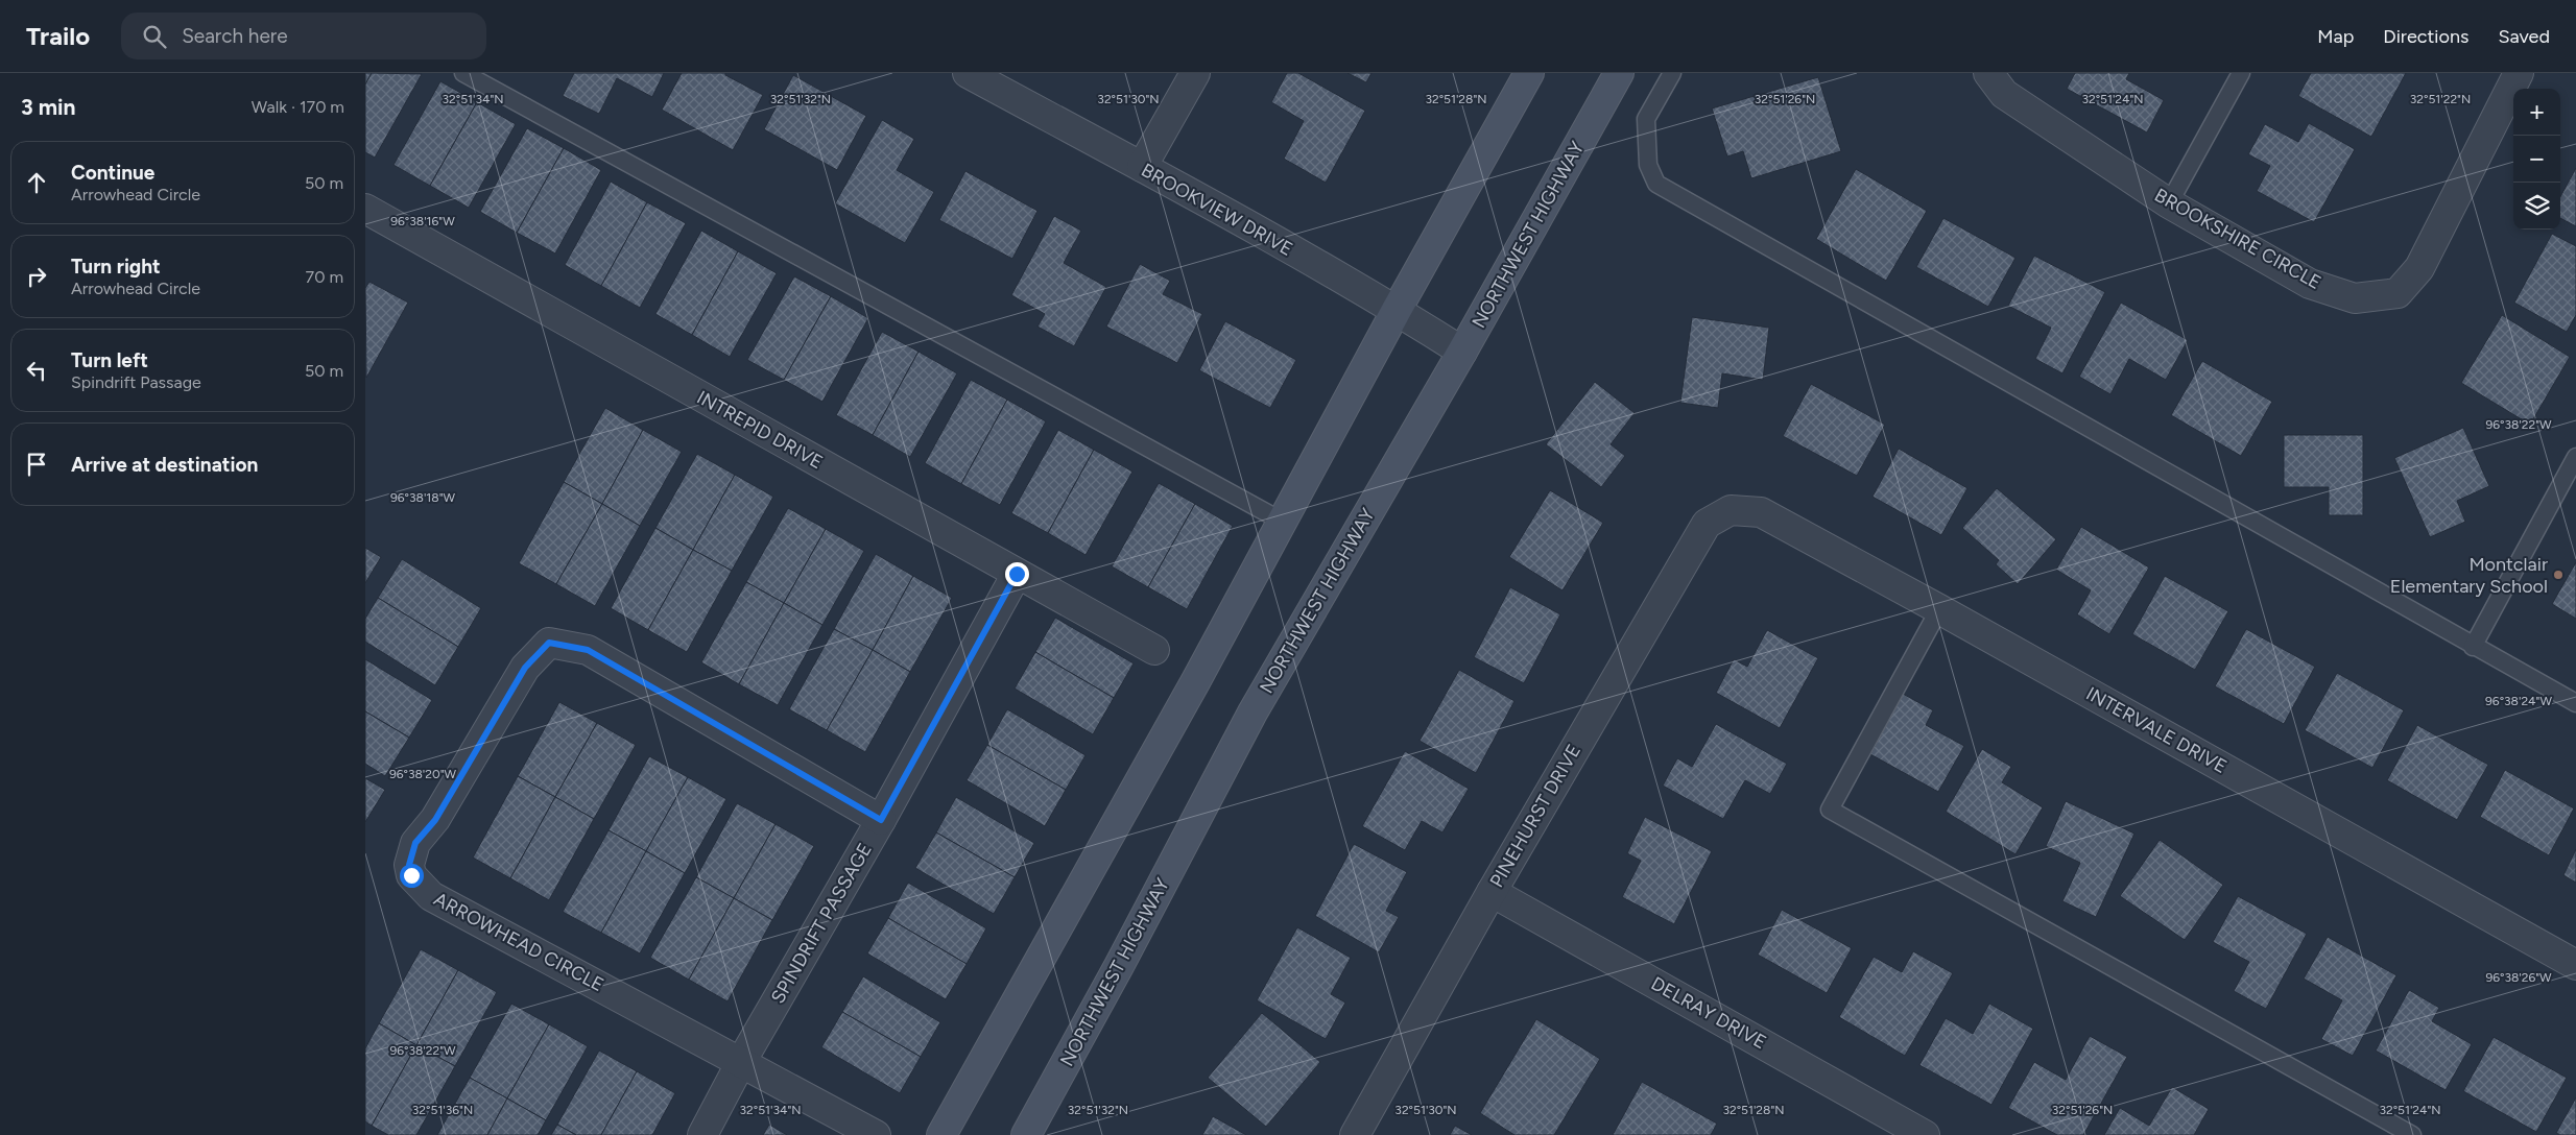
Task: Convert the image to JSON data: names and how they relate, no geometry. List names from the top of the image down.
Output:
{
  "streets": {
    "main road": ["NORTHWEST HIGHWAY"],
    "street": [
      "BROOKVIEW DRIVE",
      "BROOKSHIRE CIRCLE",
      "INTREPID DRIVE",
      "INTERVALE DRIVE",
      "PINEHURST DRIVE",
      "SPINDRIFT PASSAGE",
      "ARROWHEAD CIRCLE",
      "DELRAY DRIVE"
    ]
  },
  "crossings": [
    ["BROOKVIEW DRIVE", "NORTHWEST HIGHWAY"],
    ["INTREPID DRIVE", "SPINDRIFT PASSAGE"],
    ["INTERVALE DRIVE", "PINEHURST DRIVE"],
    ["PINEHURST DRIVE", "DELRAY DRIVE"],
    ["SPINDRIFT PASSAGE", "ARROWHEAD CIRCLE"]
  ],
  "places": ["Montclair Elementary School"],
  "page": {
    "header": "Trailo",
    "search": "Search here",
    "nav": ["Map", "Directions", "Saved"],
    "heading": ["3 min", "Walk · 170 m"],
    "map_buttons": ["+", "−"],
    "list": [
      ["Continue", "Arrowhead Circle", "50 m"],
      ["Turn right", "Arrowhead Circle", "70 m"],
      ["Turn left", "Spindrift Passage", "50 m"],
      "Arrive at destination"
    ]
  },
  "coordinates": [
    "32°51'34\"N",
    "32°51'32\"N",
    "32°51'30\"N",
    "32°51'28\"N",
    "32°51'26\"N",
    "32°51'24\"N",
    "32°51'22\"N",
    "96°38'16\"W",
    "96°38'22\"W",
    "96°38'18\"W",
    "96°38'24\"W",
    "96°38'20\"W",
    "96°38'26\"W",
    "32°51'36\"N"
  ]
}
